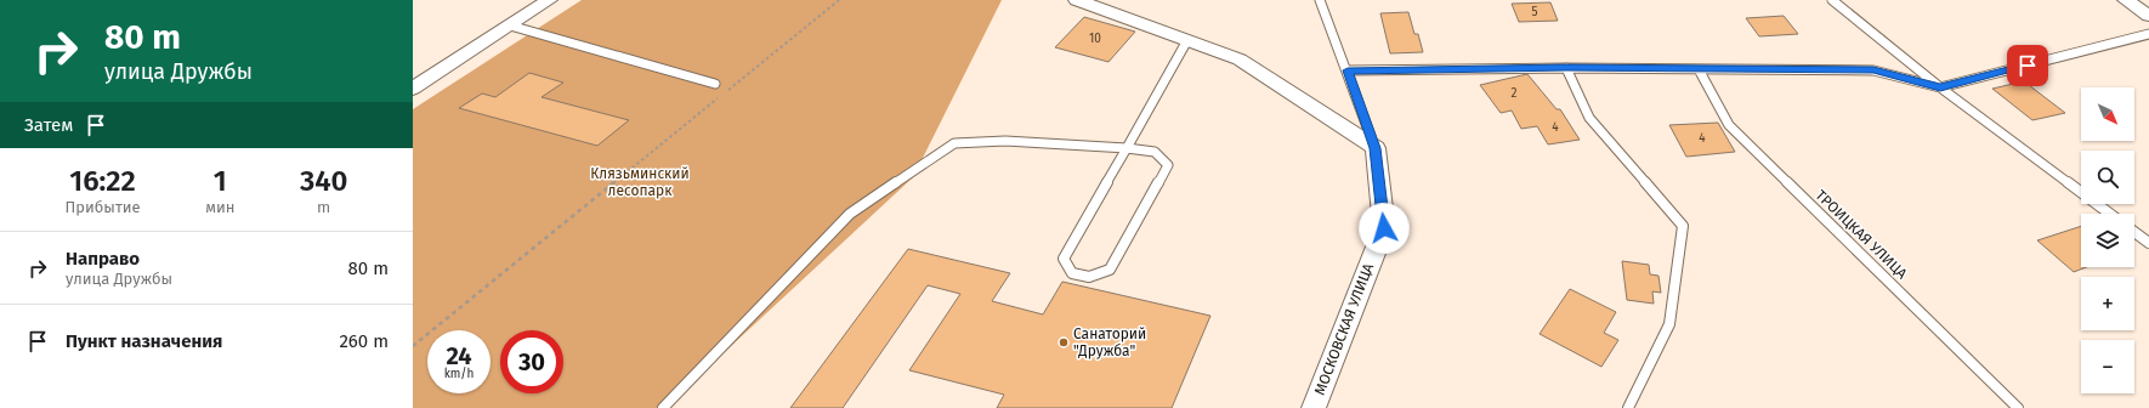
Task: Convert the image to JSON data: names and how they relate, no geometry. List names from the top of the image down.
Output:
{
  "streets": {
    "street": ["МОСКОВСКАЯ УЛИЦА"],
    "lane": ["ТРОИЦКАЯ УЛИЦА"]
  },
  "parks": ["Клязьминский лесопарк"],
  "places": ["Санаторий \"Дружба\""],
  "house_numbers": [
    "5",
    "10",
    "2",
    "4",
    "4"
  ],
  "north": "bottom right",
  "page": {
    "turn": ["80 m", "улица Дружбы"],
    "map_buttons": ["+", "−"],
    "then": "Затем",
    "eta": [
      "16:22",
      "Прибытие",
      "1",
      "мин",
      "340",
      "m"
    ],
    "list": [
      {
        "name": "Направо",
        "note": "улица Дружбы",
        "value": "80 m"
      },
      {
        "name": "Пункт назначения",
        "value": "260 m"
      }
    ],
    "speed": "24 km/h",
    "limit": "30"
  }
}
